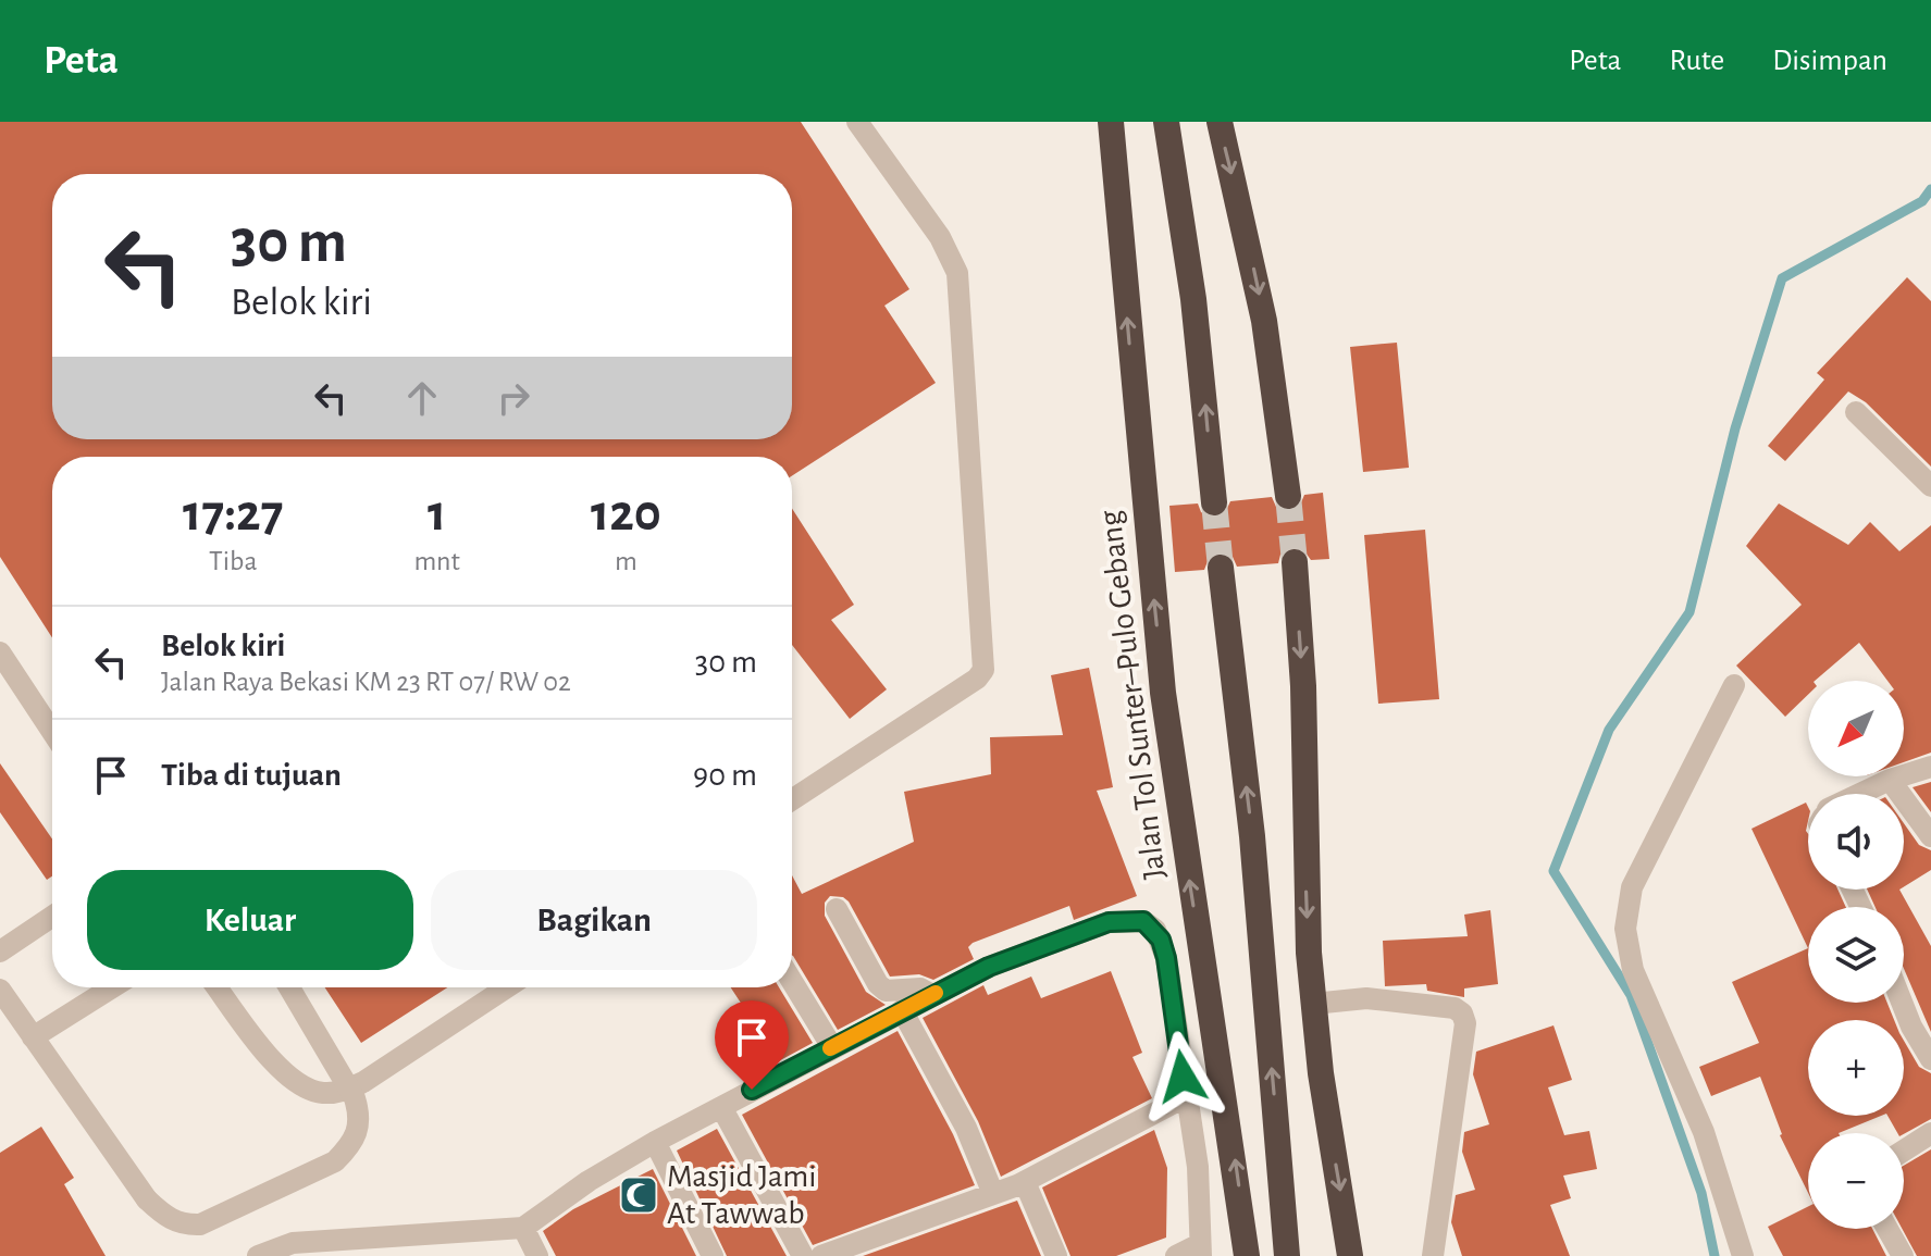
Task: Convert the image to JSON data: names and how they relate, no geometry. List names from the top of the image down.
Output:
{
  "streets": {
    "highway": ["Jalan Tol Sunter–Pulo Gebang"]
  },
  "places": {
    "mosque": ["Masjid Jami At Tawwab"]
  },
  "north": "bottom left",
  "page": {
    "header": "Peta",
    "nav": ["Peta", "Rute", "Disimpan"],
    "turn": ["30 m", "Belok kiri"],
    "eta": [
      "17:27",
      "Tiba",
      "1",
      "mnt",
      "120",
      "m"
    ],
    "list": [
      {
        "name": "Belok kiri",
        "note": "Jalan Raya Bekasi KM 23 RT 07/ RW 02",
        "value": "30 m"
      },
      {
        "name": "Tiba di tujuan",
        "value": "90 m"
      }
    ],
    "map_buttons": ["+", "−"],
    "buttons": ["Keluar", "Bagikan"]
  }
}
